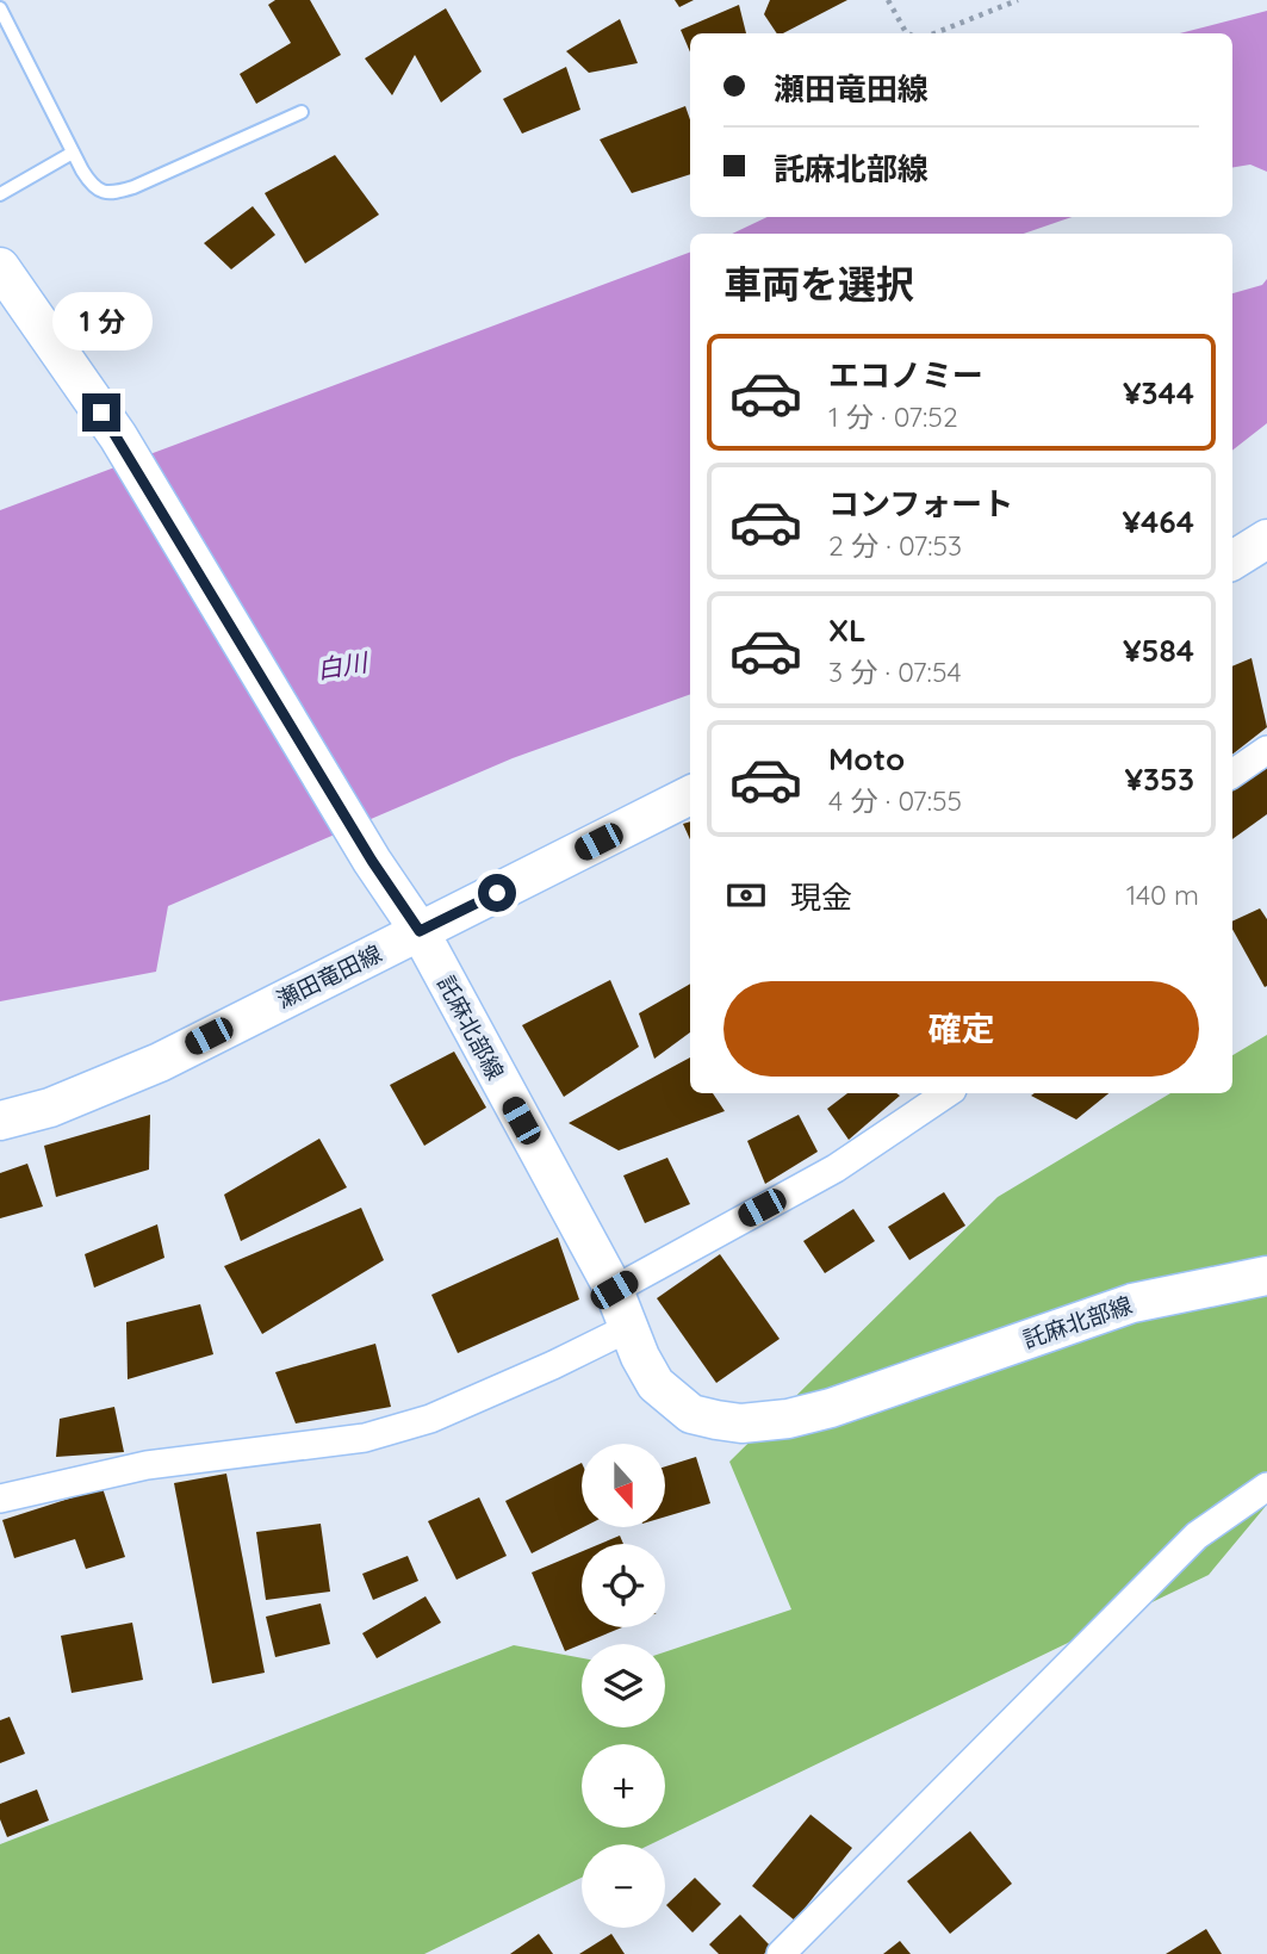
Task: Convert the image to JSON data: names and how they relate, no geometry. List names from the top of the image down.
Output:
{
  "streets": {
    "main road": ["瀬田竜田線", "託麻北部線"]
  },
  "crossings": [
    ["瀬田竜田線", "託麻北部線"]
  ],
  "water": ["白川"],
  "north": "bottom",
  "page": {
    "banner": ["瀬田竜田線", "託麻北部線"],
    "heading": "車両を選択",
    "bubble": "1 分",
    "list": [
      {
        "name": "エコノミー",
        "note": "1 分 · 07:52",
        "value": "¥344"
      },
      {
        "name": "コンフォート",
        "note": "2 分 · 07:53",
        "value": "¥464"
      },
      {
        "name": "XL",
        "note": "3 分 · 07:54",
        "value": "¥584"
      },
      {
        "name": "Moto",
        "note": "4 分 · 07:55",
        "value": "¥353"
      }
    ],
    "pay": ["現金", "140 m"],
    "buttons": "確定",
    "map_buttons": ["+", "−"]
  }
}
